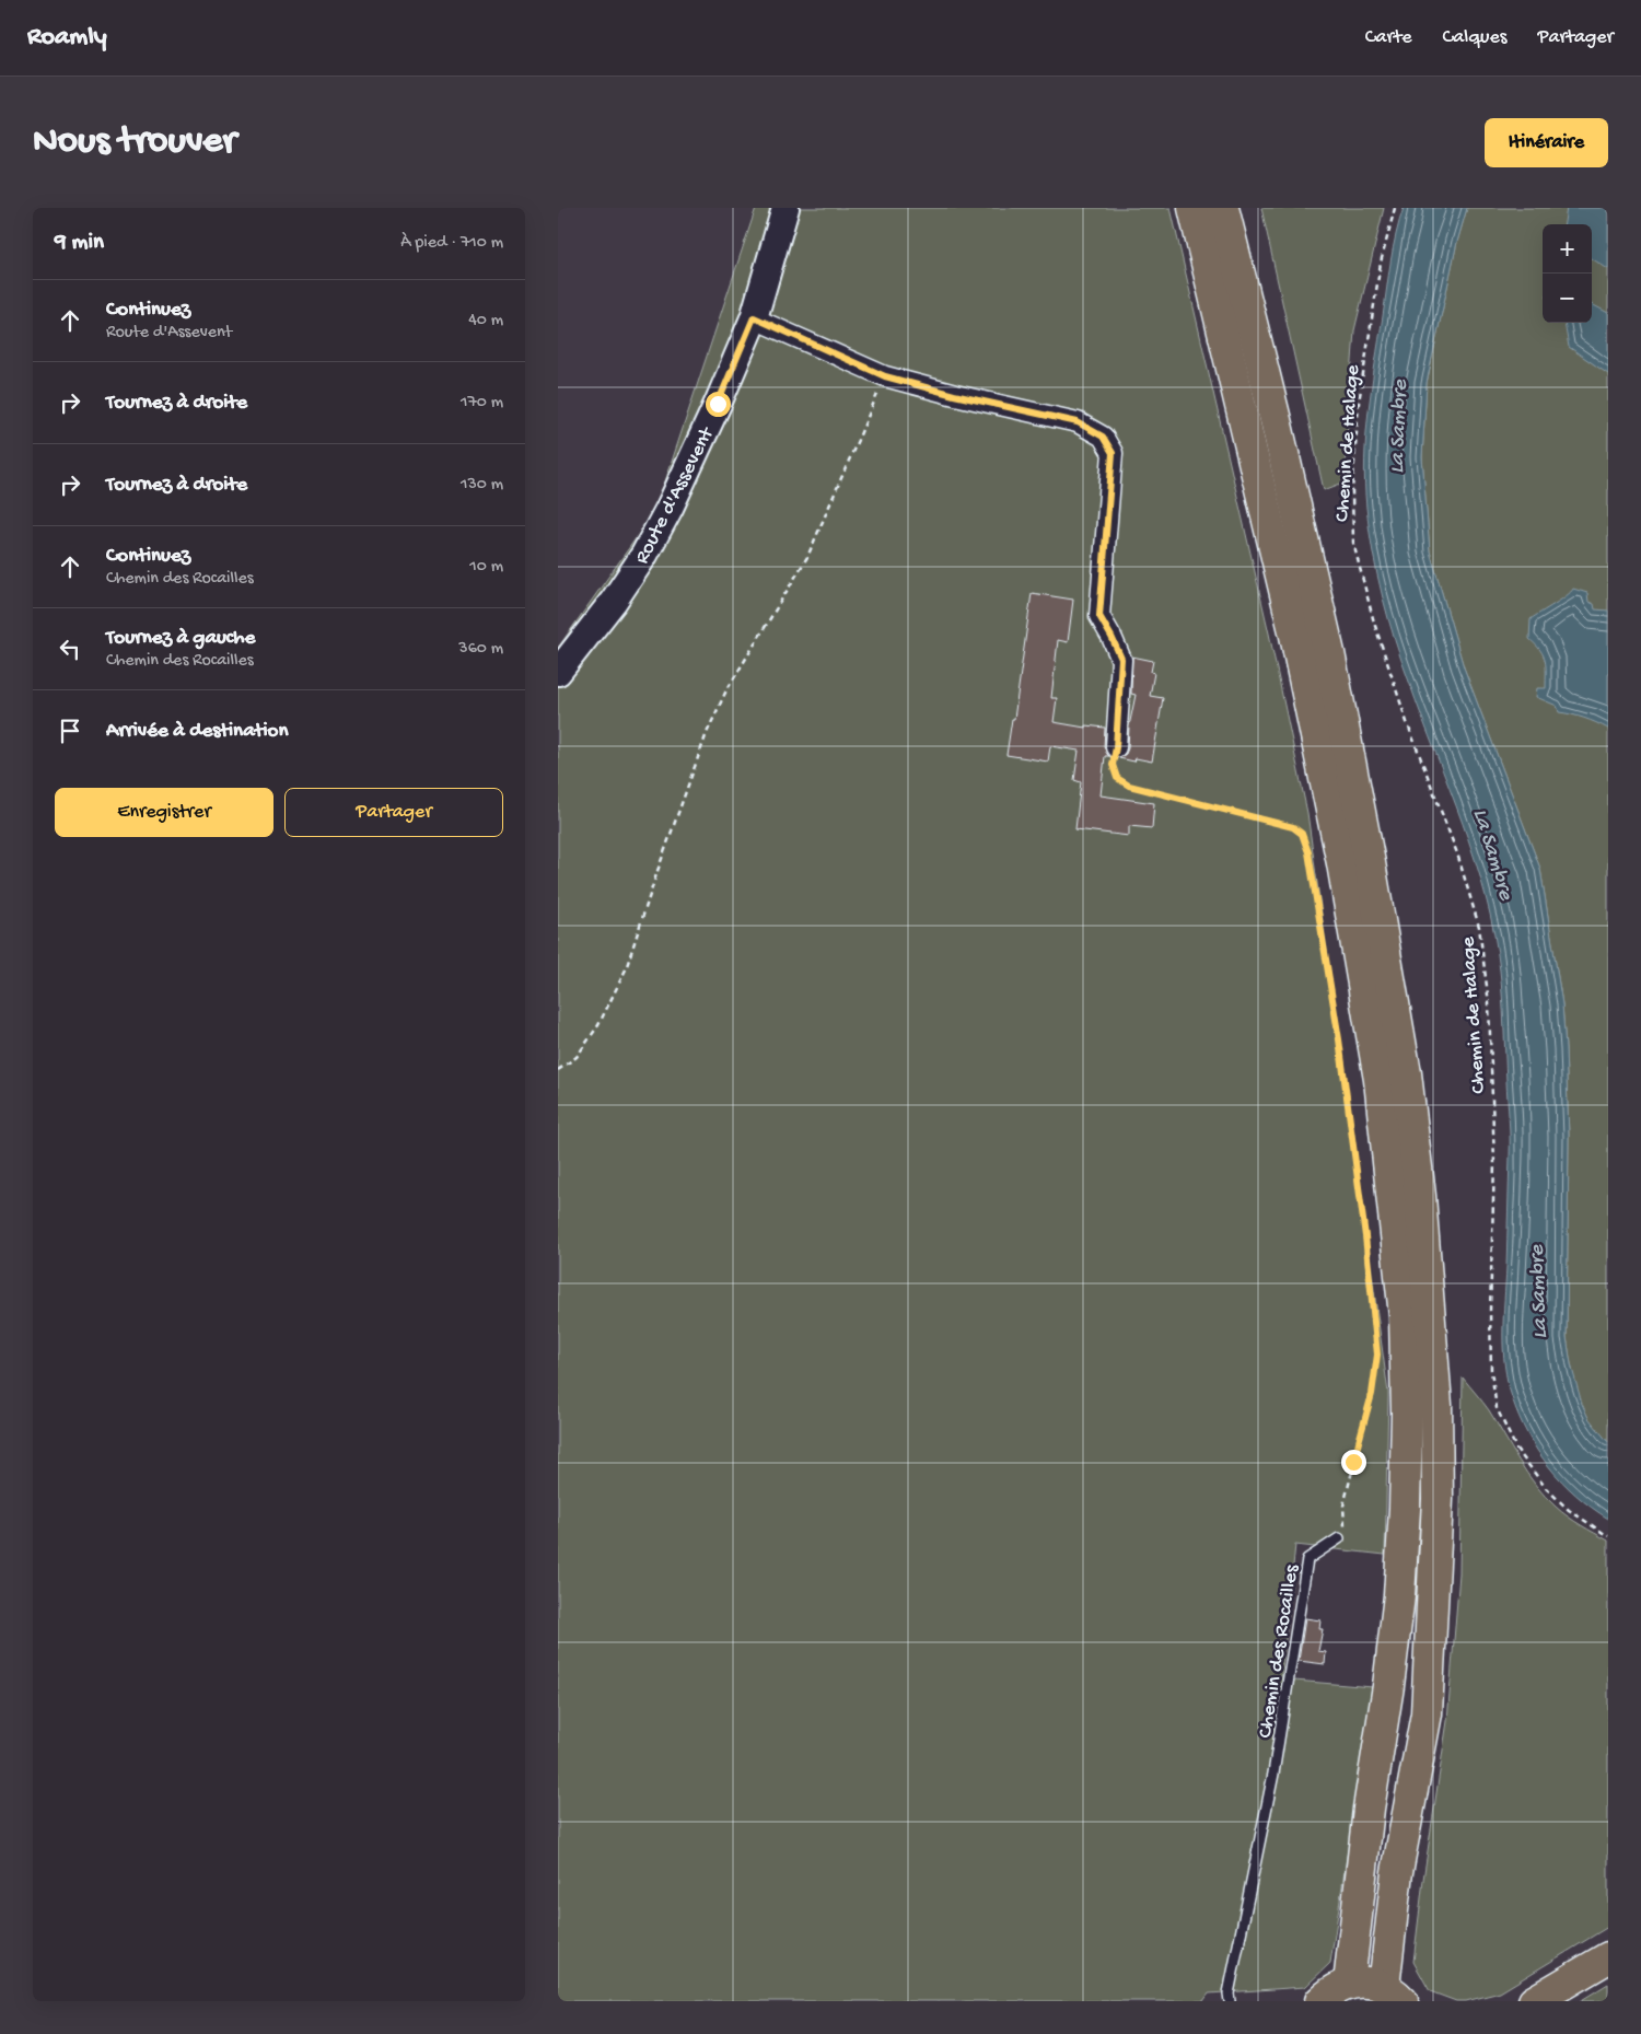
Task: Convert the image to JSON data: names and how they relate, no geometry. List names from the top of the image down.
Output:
{
  "streets": {
    "street": ["Route d'Assevent"],
    "lane": ["Chemin des Rocailles"],
    "path": ["Chemin de Halage"]
  },
  "water": ["La Sambre"],
  "page": {
    "header": "Roamly",
    "nav": ["Carte", "Calques", "Partager"],
    "buttons": [
      "Itinéraire",
      ["Enregistrer", "Partager"]
    ],
    "title": "Nous trouver",
    "heading": ["9 min", "À pied · 710 m"],
    "map_buttons": ["+", "−"],
    "list": [
      ["Continuez", "Route d'Assevent", "40 m"],
      ["Tournez à droite", "170 m"],
      ["Tournez à droite", "130 m"],
      ["Continuez", "Chemin des Rocailles", "10 m"],
      ["Tournez à gauche", "Chemin des Rocailles", "360 m"],
      "Arrivée à destination"
    ]
  }
}
